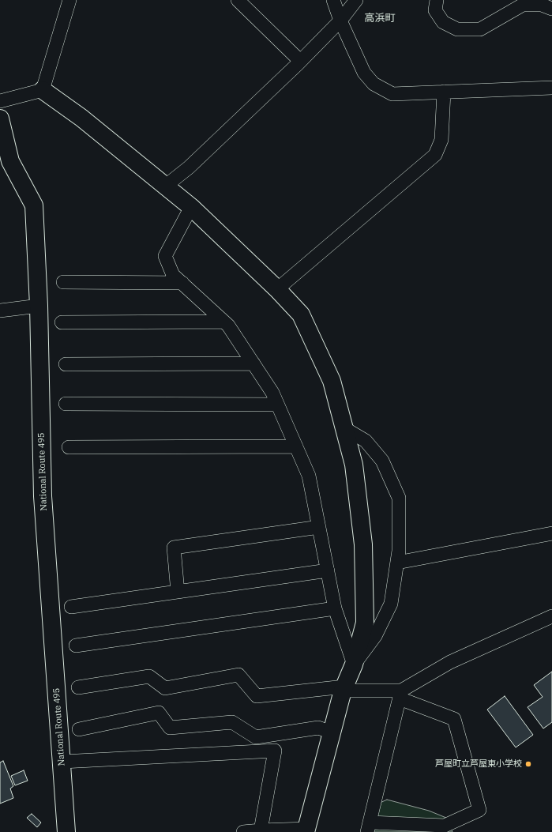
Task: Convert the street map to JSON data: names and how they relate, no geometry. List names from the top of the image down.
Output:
{
  "streets": {
    "main road": ["National Route 495"]
  },
  "districts": ["高浜町"],
  "places": ["芦屋町立芦屋東小学校"]
}
